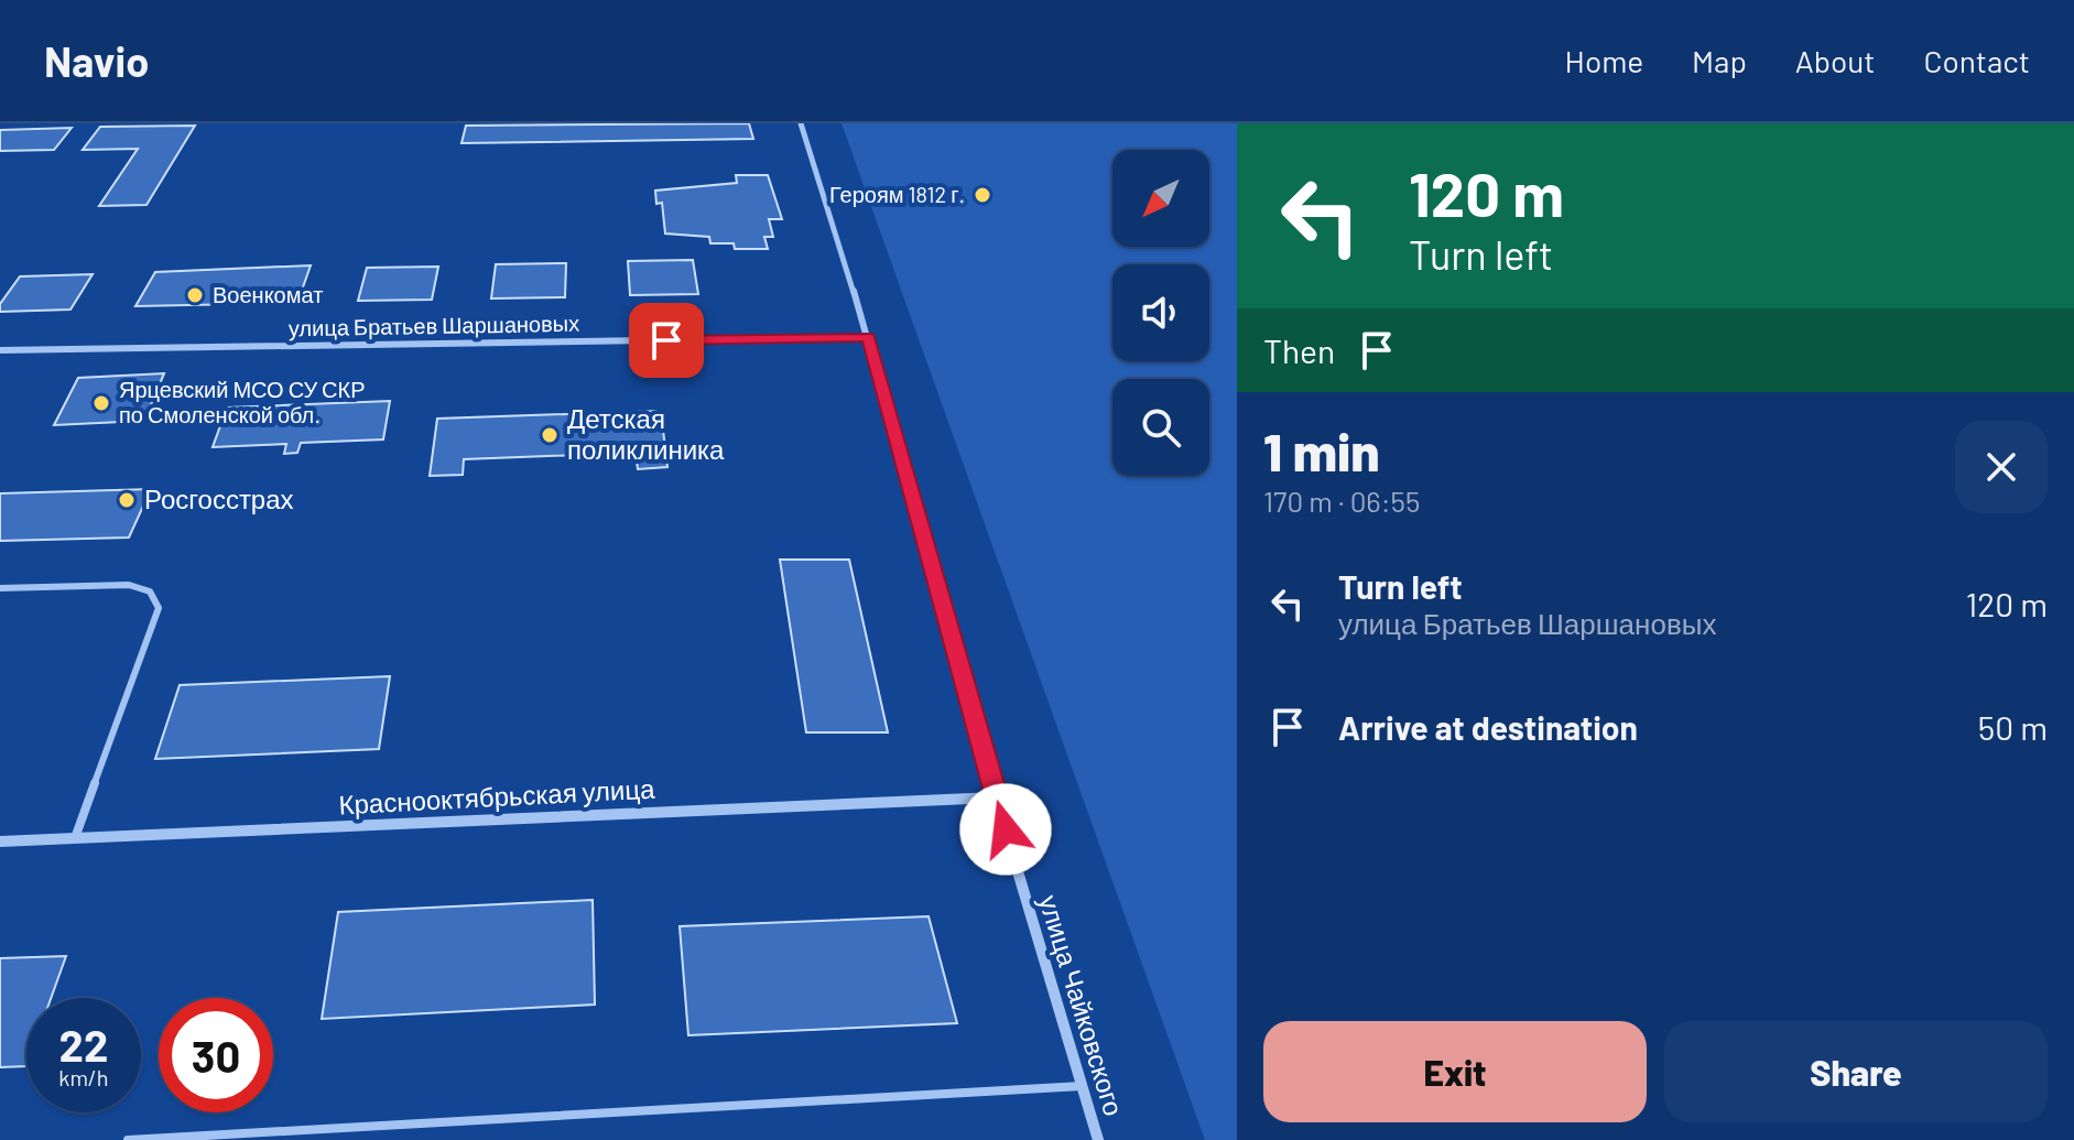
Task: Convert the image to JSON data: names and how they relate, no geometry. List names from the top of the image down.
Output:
{
  "streets": {
    "street": ["улица Братьев Шаршановых", "Краснооктябрьская улица", "улица Чайковского"]
  },
  "crossings": [
    ["улица Братьев Шаршановых", "улица Чайковского"],
    ["Краснооктябрьская улица", "улица Чайковского"]
  ],
  "places": [
    "Героям 1812 г.",
    "Военкомат",
    "Ярцевский МСО СУ СКР по Смоленской обл.",
    "Детская поликлиника",
    "Росгосстрах"
  ],
  "north": "bottom left",
  "page": {
    "header": "Navio",
    "nav": [
      "Home",
      "Map",
      "About",
      "Contact"
    ],
    "turn": ["120 m", "Turn left"],
    "then": "Then",
    "heading": ["1 min", "170 m · 06:55"],
    "list": [
      {
        "name": "Turn left",
        "note": "улица Братьев Шаршановых",
        "value": "120 m"
      },
      {
        "name": "Arrive at destination",
        "value": "50 m"
      }
    ],
    "speed": "22 km/h",
    "limit": "30",
    "buttons": ["Exit", "Share"]
  }
}
